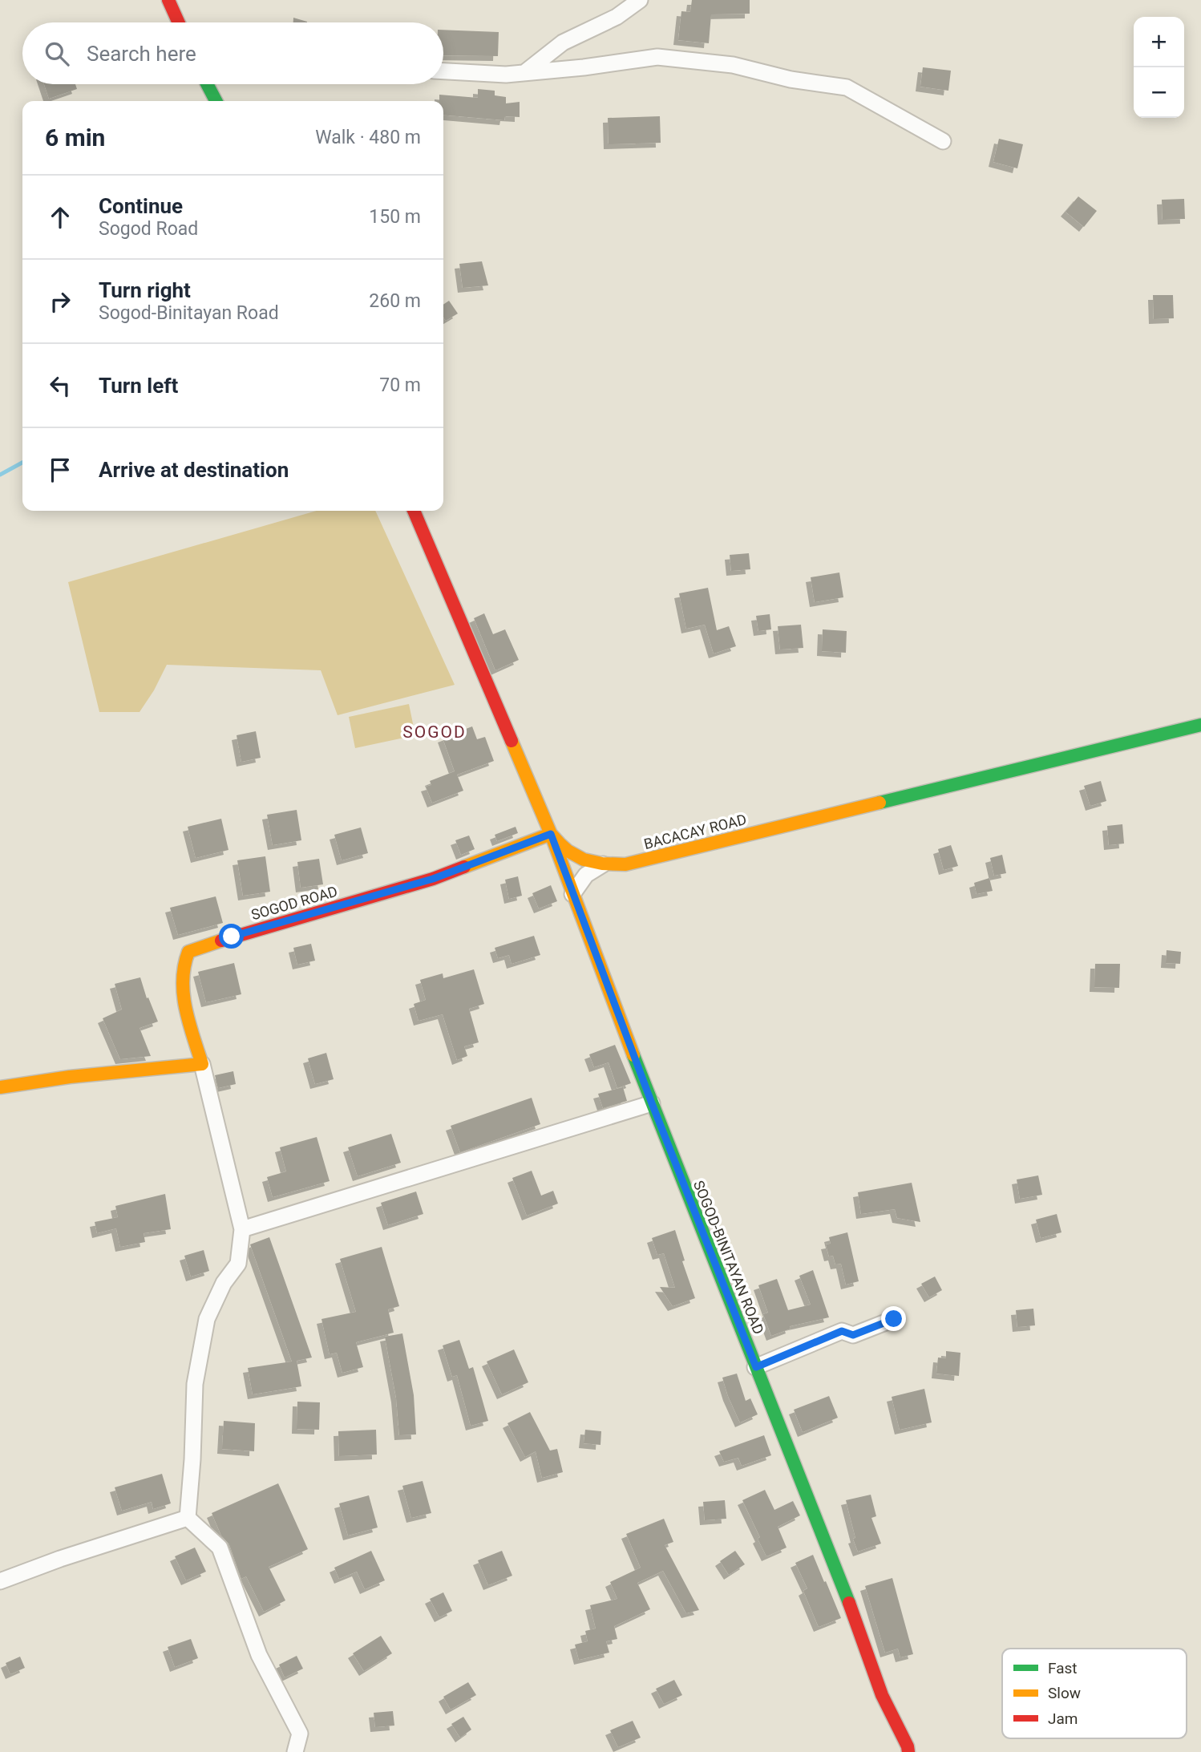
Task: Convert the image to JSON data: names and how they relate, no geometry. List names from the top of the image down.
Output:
{
  "streets": {
    "street": ["BACACAY ROAD", "SOGOD ROAD", "SOGOD-BINITAYAN ROAD"]
  },
  "crossings": [
    ["BACACAY ROAD", "SOGOD ROAD"],
    ["BACACAY ROAD", "SOGOD-BINITAYAN ROAD"],
    ["SOGOD ROAD", "SOGOD-BINITAYAN ROAD"]
  ],
  "districts": ["SOGOD"],
  "legend": ["Fast", "Slow", "Jam"],
  "page": {
    "map_buttons": ["+", "−"],
    "search": "Search here",
    "heading": ["6 min", "Walk · 480 m"],
    "list": [
      ["Continue", "Sogod Road", "150 m"],
      ["Turn right", "Sogod-Binitayan Road", "260 m"],
      ["Turn left", "70 m"],
      "Arrive at destination"
    ]
  }
}
